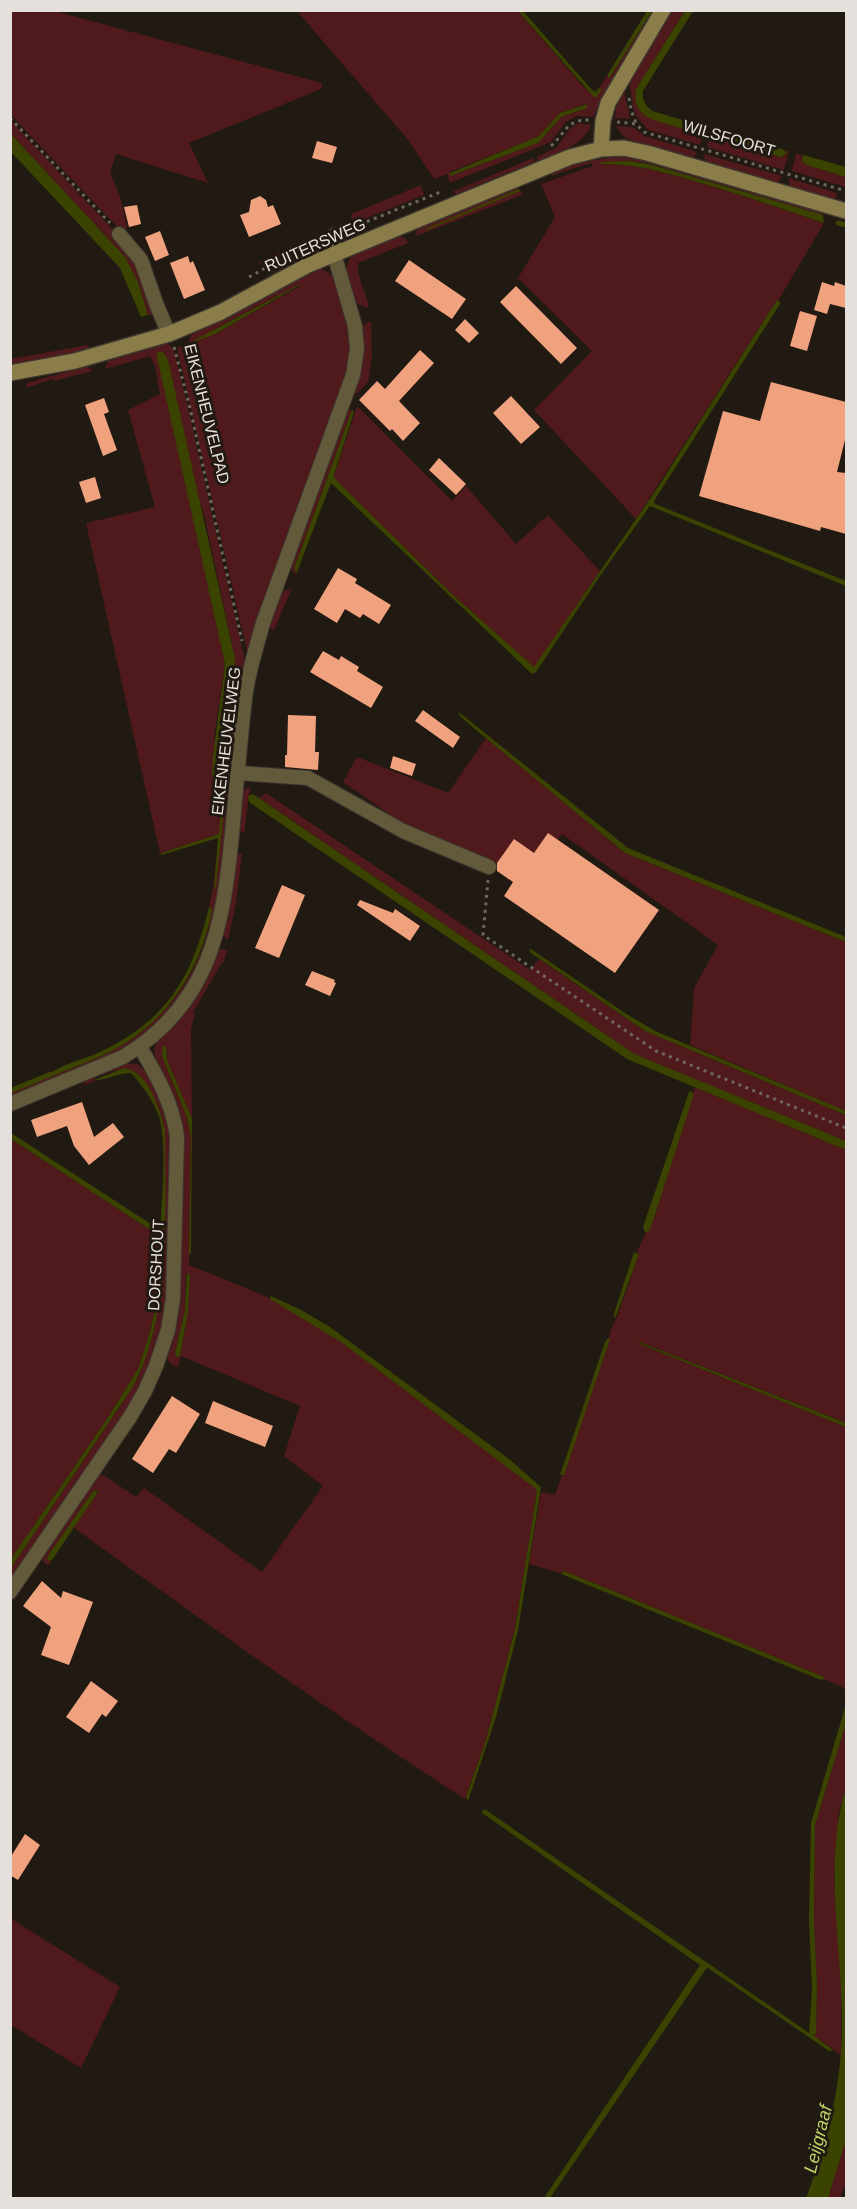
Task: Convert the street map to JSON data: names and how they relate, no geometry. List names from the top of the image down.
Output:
{
  "streets": {
    "street": [
      "RUITERSWEG",
      "EIKENHEUVELPAD",
      "EIKENHEUVELWEG",
      "DORSHOUT"
    ],
    "path": ["WILSFOORT"]
  },
  "crossings": [
    ["RUITERSWEG", "EIKENHEUVELPAD"],
    ["RUITERSWEG", "EIKENHEUVELWEG"],
    ["EIKENHEUVELPAD", "EIKENHEUVELWEG"],
    ["EIKENHEUVELWEG", "DORSHOUT"]
  ],
  "water": ["Leijgraaf"]
}
